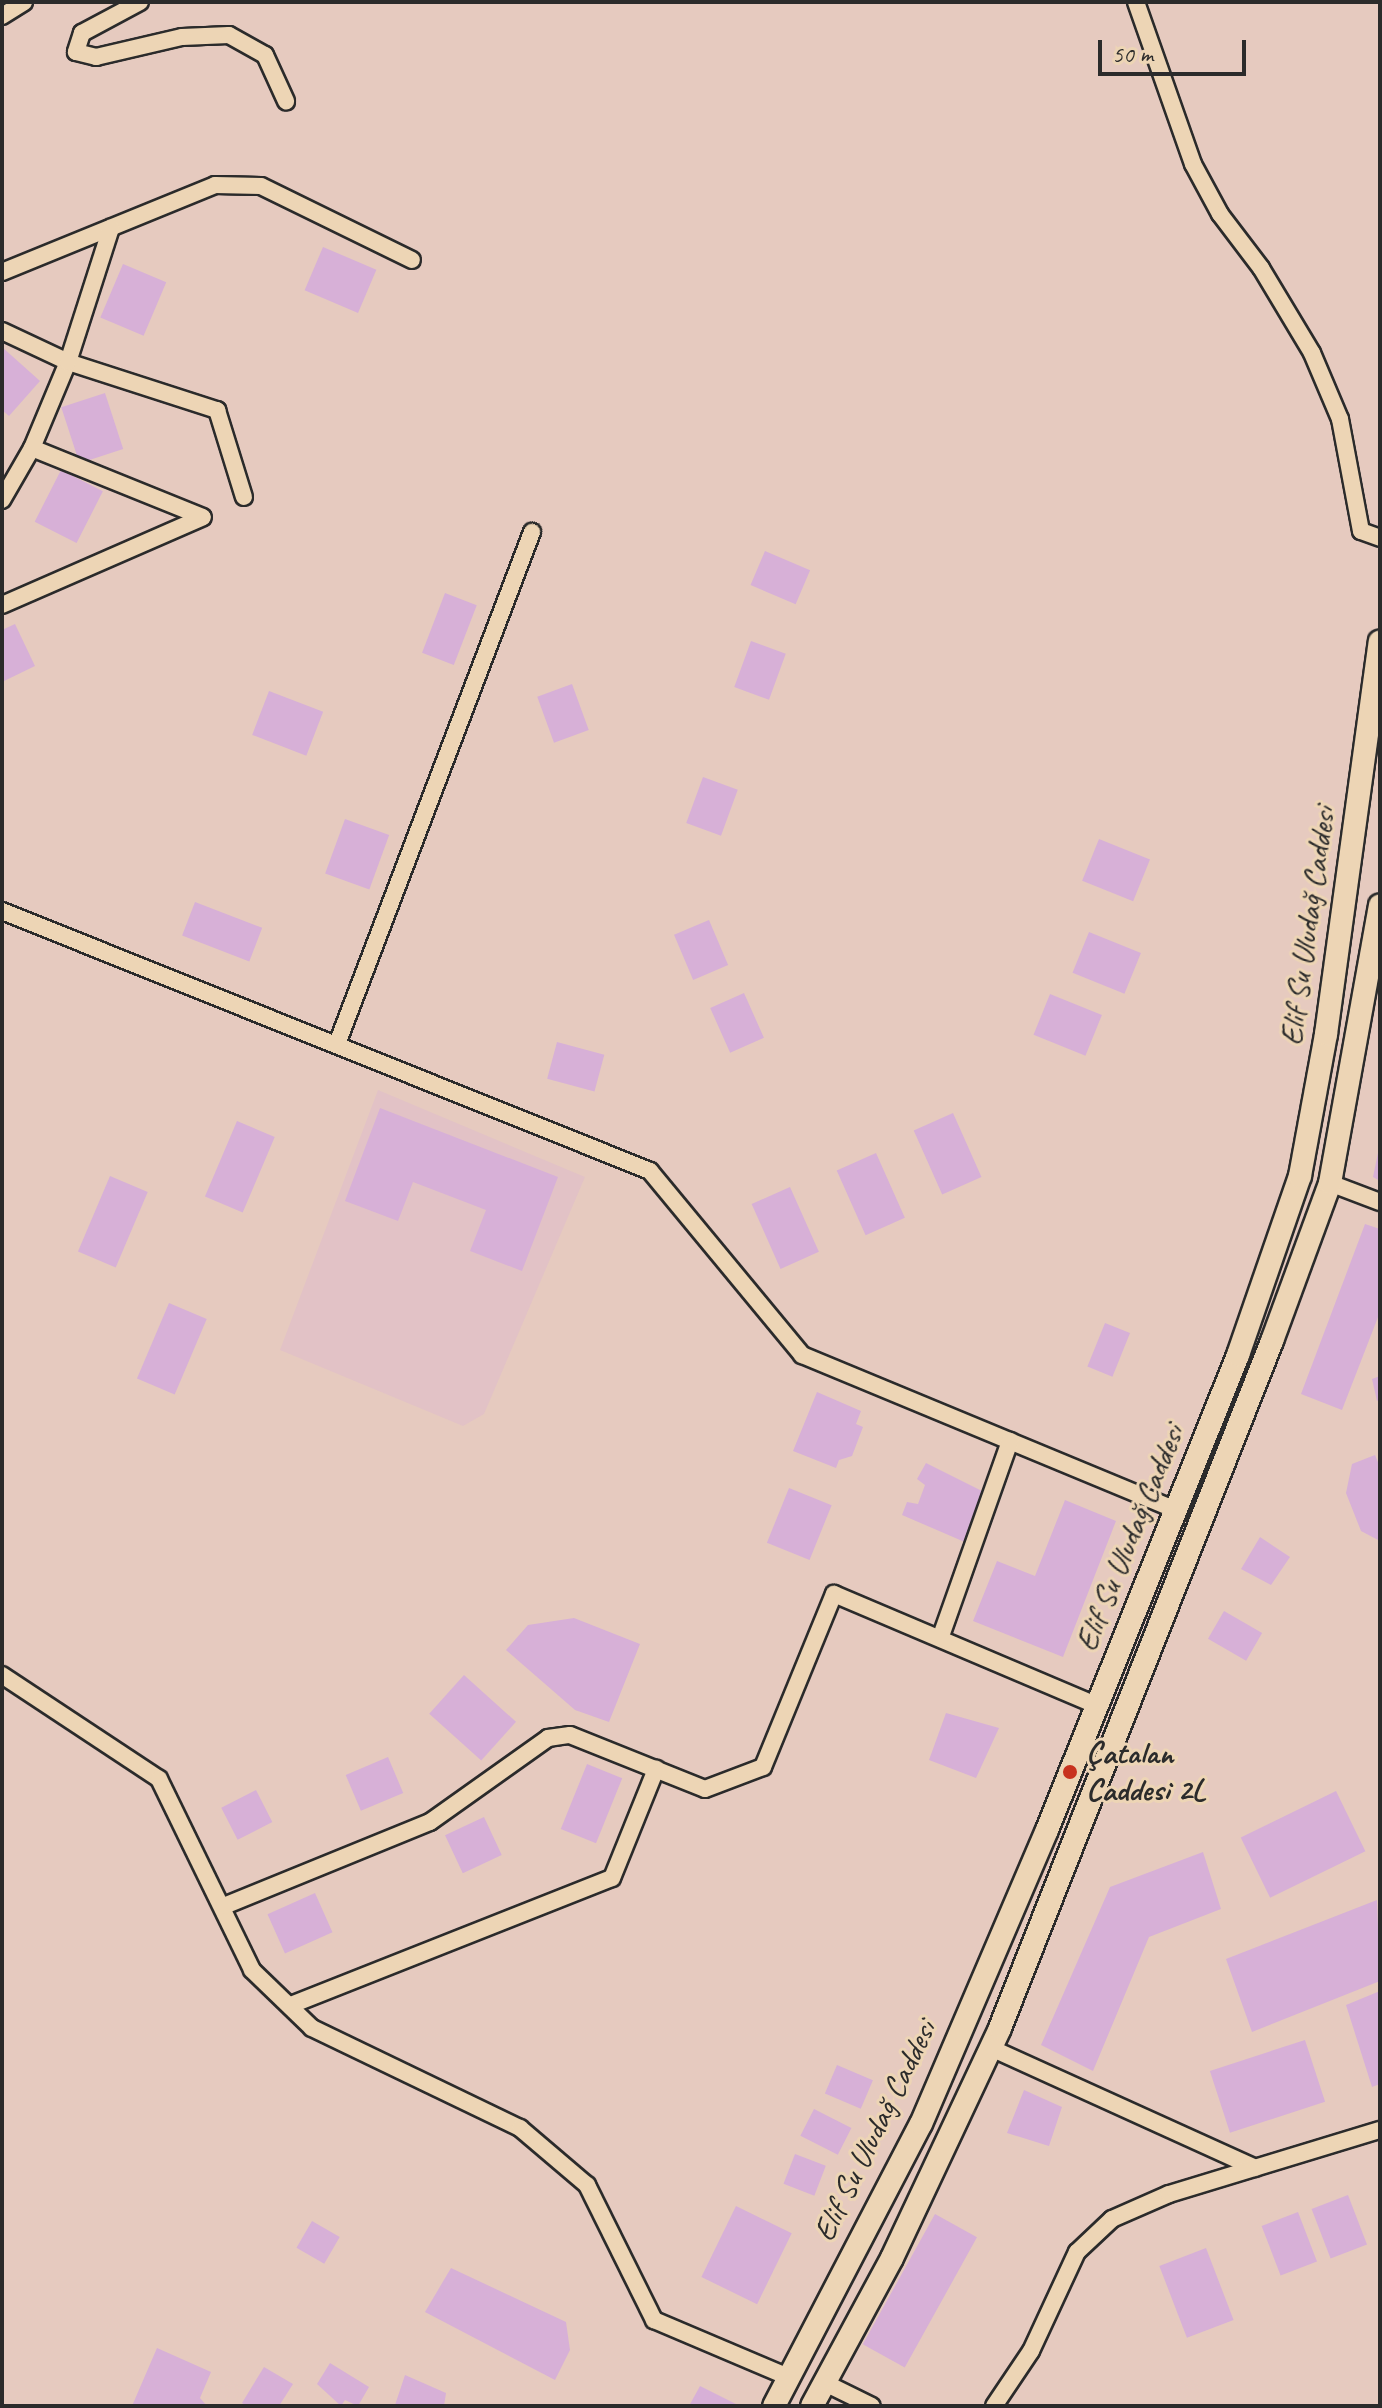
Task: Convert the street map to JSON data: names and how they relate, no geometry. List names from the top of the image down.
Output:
{
  "streets": {
    "main road": ["Elif Su Uludağ Caddesi"]
  },
  "places": ["Çatalan Caddesi 2L"],
  "scale_bar": "50 m"
}
